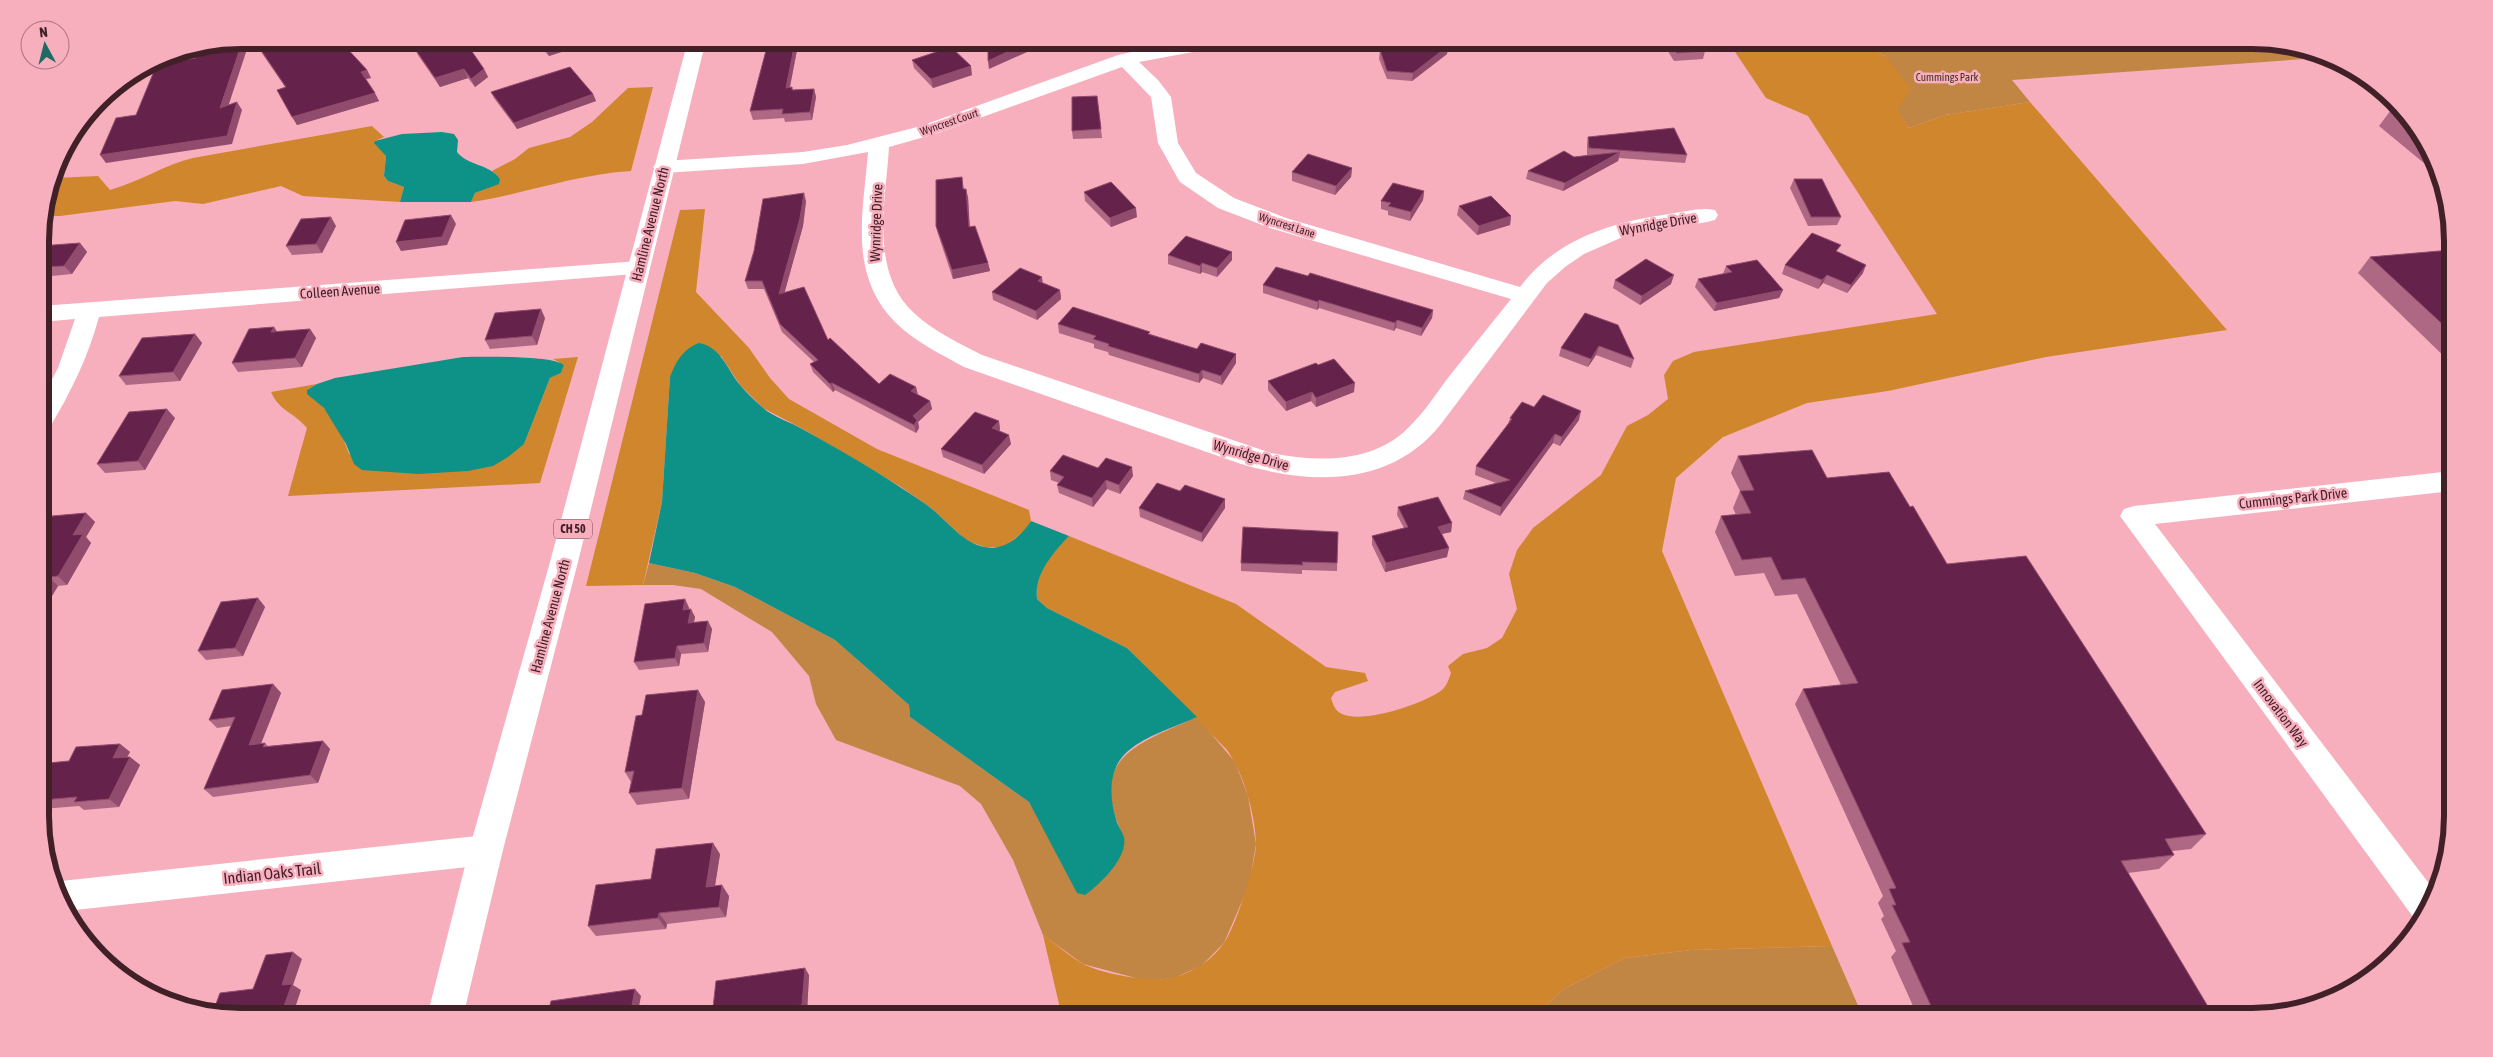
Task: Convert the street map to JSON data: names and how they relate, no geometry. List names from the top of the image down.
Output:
{
  "streets": {
    "street": [
      "Wyncrest Court",
      "Wynridge Drive",
      "Hamline Avenue North",
      "Wyncrest Lane",
      "Colleen Avenue",
      "Cummings Park Drive",
      "CH 50",
      "Innovation Way",
      "Indian Oaks Trail"
    ]
  },
  "crossings": [
    ["Wyncrest Court", "Wynridge Drive"],
    ["Wyncrest Court", "Hamline Avenue North"],
    ["Wyncrest Court", "Wyncrest Lane"],
    ["Wynridge Drive", "Wyncrest Lane"],
    ["Hamline Avenue North", "Colleen Avenue"],
    ["Hamline Avenue North", "Indian Oaks Trail"],
    ["Cummings Park Drive", "Innovation Way"]
  ],
  "parks": ["Cummings Park"],
  "north": "top"
}
